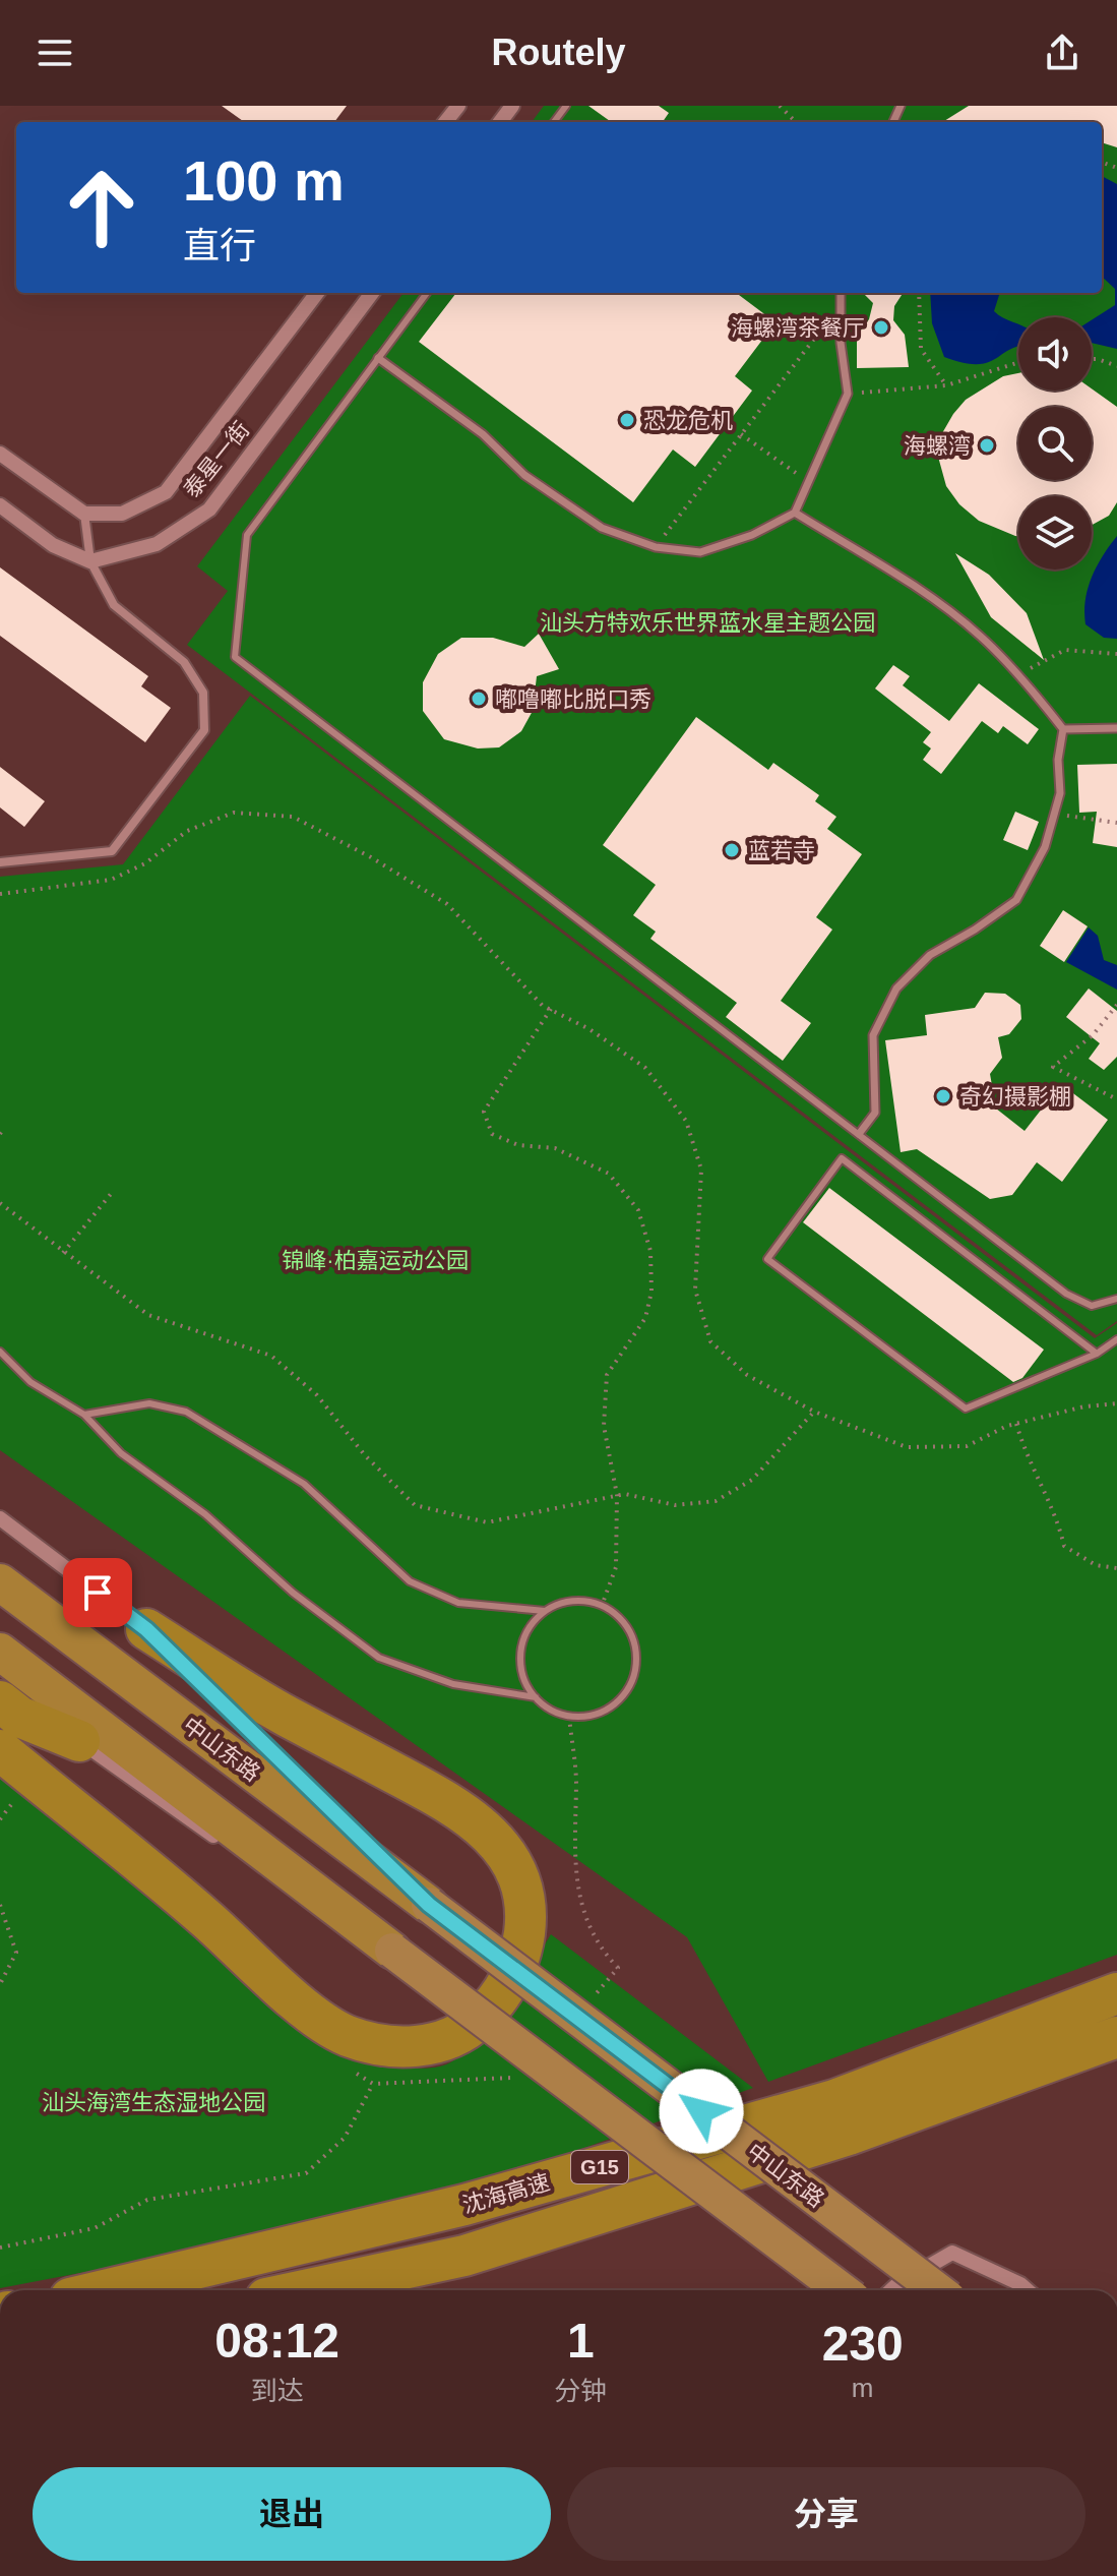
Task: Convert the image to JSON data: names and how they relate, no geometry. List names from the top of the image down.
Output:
{
  "streets": {
    "highway": ["中山东路", "G15", "沈海高速"],
    "street": ["泰星一街"]
  },
  "parks": ["汕头方特欢乐世界蓝水星主题公园", "锦峰·柏嘉运动公园", "汕头海湾生态湿地公园"],
  "places": [
    "海螺湾茶餐厅",
    "恐龙危机",
    "海螺湾",
    "嘟噜嘟比脱口秀",
    "蓝若寺",
    "奇幻摄影棚"
  ],
  "page": {
    "header": "Routely",
    "turn": ["100 m", "直行"],
    "eta": [
      "08:12",
      "到达",
      "1",
      "分钟",
      "230",
      "m"
    ],
    "buttons": ["退出", "分享"]
  }
}
